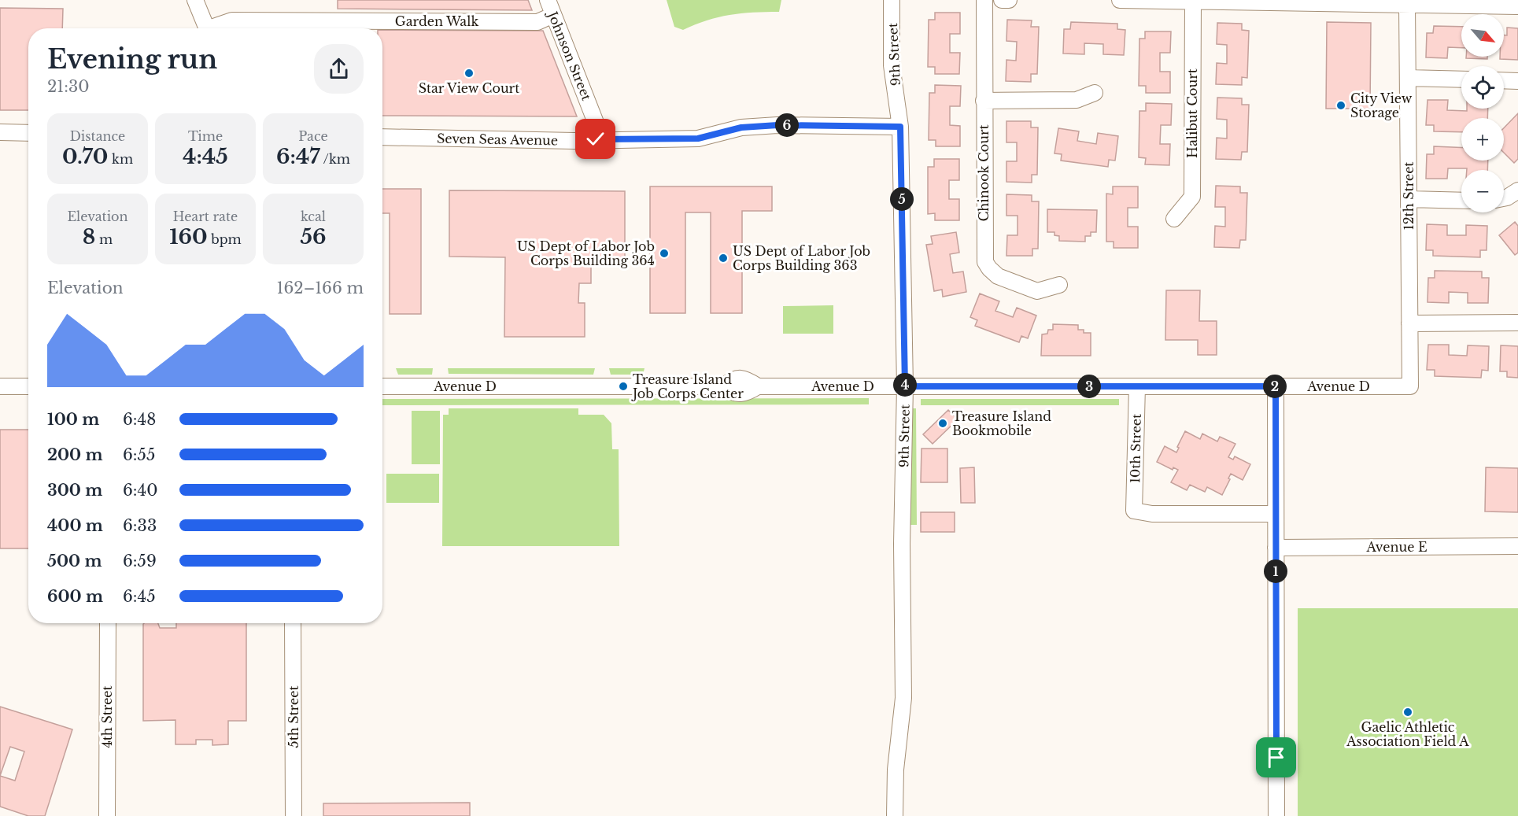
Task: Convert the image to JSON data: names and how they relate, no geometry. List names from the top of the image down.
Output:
{
  "streets": {
    "street": [
      "Garden Walk",
      "9th Street",
      "Johnson Street",
      "Halibut Court",
      "Seven Seas Avenue",
      "Chinook Court",
      "12th Street",
      "Avenue D",
      "10th Street",
      "Avenue E",
      "4th Street",
      "5th Street"
    ]
  },
  "crossings": [
    ["Garden Walk", "Johnson Street"],
    ["9th Street", "Seven Seas Avenue"],
    ["9th Street", "Avenue D"],
    ["Johnson Street", "Seven Seas Avenue"],
    ["12th Street", "Avenue D"],
    ["Avenue D", "10th Street"]
  ],
  "places": [
    "Star View Court",
    "City View Storage",
    "US Dept of Labor Job Corps Building 364",
    "US Dept of Labor Job Corps Building 363",
    "Treasure Island Job Corps Center",
    "Treasure Island Bookmobile",
    "Gaelic Athletic Association Field A"
  ],
  "north": "bottom right",
  "page": {
    "map_buttons": ["+", "−"],
    "heading": ["Evening run", "21:30"],
    "stats": [
      ["Distance", "0.70 km"],
      ["Time", "4:45"],
      ["Pace", "6:47 /km"],
      ["Elevation", "8 m"],
      ["Heart rate", "160 bpm"],
      ["kcal", "56"]
    ],
    "pins": [
      "6",
      "5",
      "4",
      "2",
      "3",
      "1"
    ],
    "chart": ["Elevation", "162–166 m"],
    "list": [
      {
        "name": "100 m",
        "note": "6:48"
      },
      {
        "name": "200 m",
        "note": "6:55"
      },
      {
        "name": "300 m",
        "note": "6:40"
      },
      {
        "name": "400 m",
        "note": "6:33"
      },
      {
        "name": "500 m",
        "note": "6:59"
      },
      {
        "name": "600 m",
        "note": "6:45"
      }
    ]
  }
}
